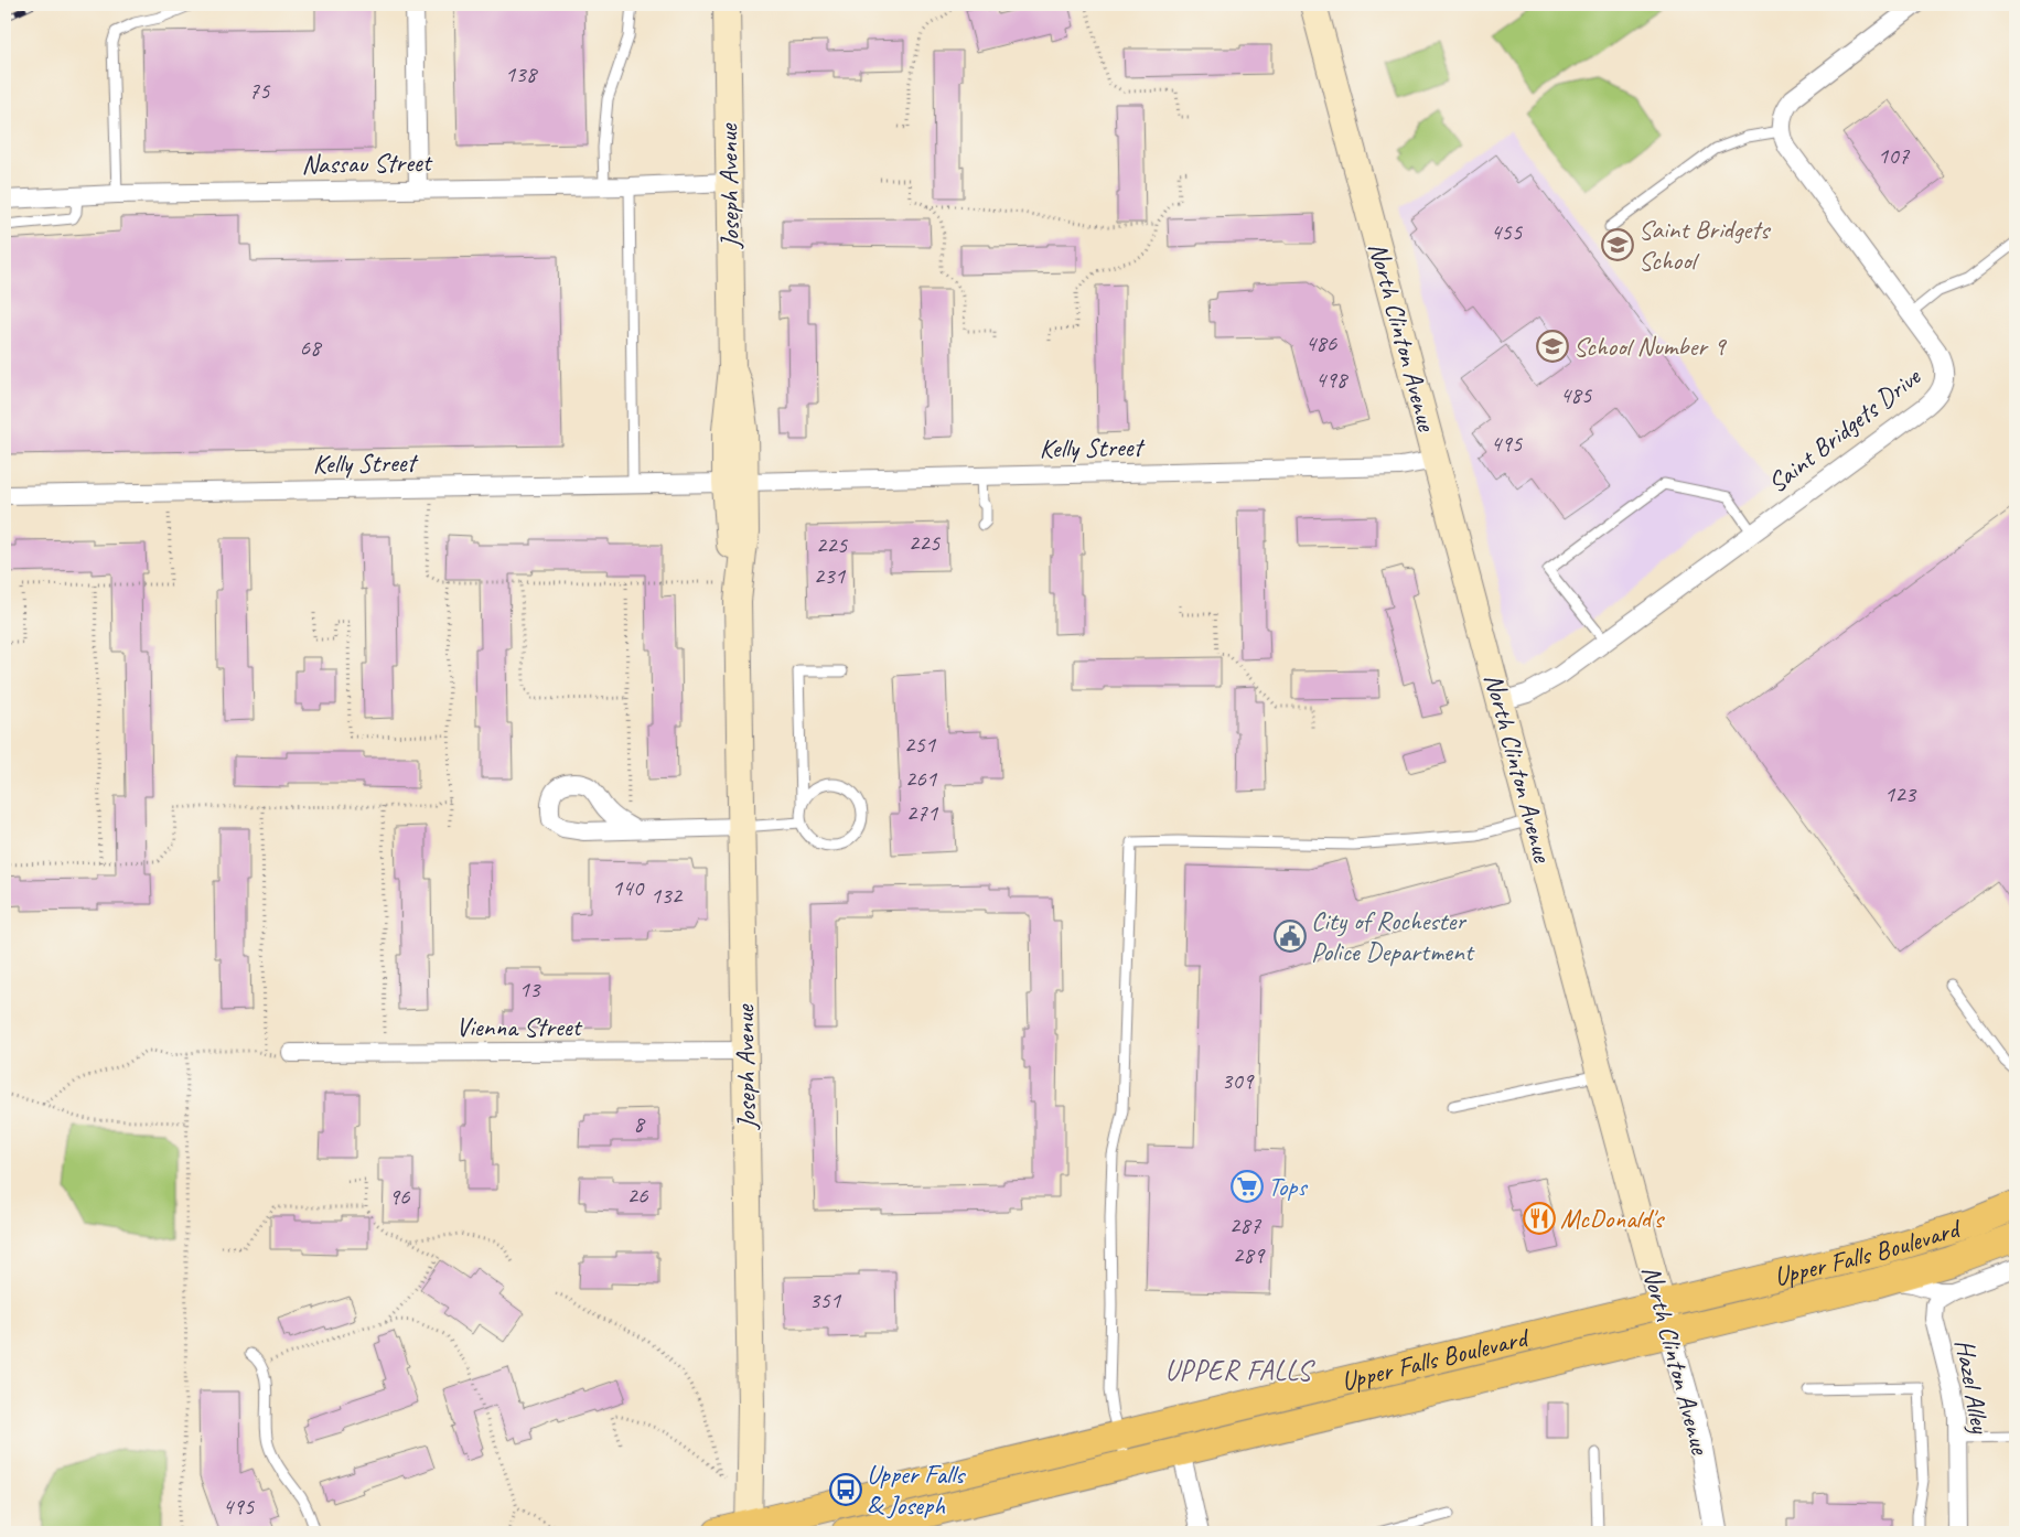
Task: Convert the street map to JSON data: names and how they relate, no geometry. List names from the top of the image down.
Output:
{
  "streets": {
    "main road": ["Joseph Avenue", "North Clinton Avenue", "Upper Falls Boulevard"],
    "street": [
      "Nassau Street",
      "Saint Bridgets Drive",
      "Kelly Street",
      "Vienna Street",
      "Hazel Alley"
    ]
  },
  "crossings": [
    ["Nassau Street", "Joseph Avenue"],
    ["Joseph Avenue", "Kelly Street"],
    ["Joseph Avenue", "Vienna Street"],
    ["Joseph Avenue", "Upper Falls Boulevard"],
    ["North Clinton Avenue", "Saint Bridgets Drive"],
    ["North Clinton Avenue", "Kelly Street"],
    ["North Clinton Avenue", "Upper Falls Boulevard"]
  ],
  "districts": ["UPPER FALLS"],
  "places": {
    "school or university": ["Saint Bridgets School", "School Number 9"],
    "public building": ["City of Rochester Police Department"],
    "supermarket": ["Tops"],
    "restaurant": ["McDonald's"],
    "bus stop": ["Upper Falls & Joseph"]
  },
  "house_numbers": [
    "138",
    "75",
    "107",
    "455",
    "486",
    "68",
    "498",
    "485",
    "495",
    "225",
    "225",
    "231",
    "251",
    "261",
    "123",
    "271",
    "140",
    "132",
    "13",
    "309",
    "8",
    "26",
    "96",
    "287",
    "289",
    "351",
    "495"
  ]
}
